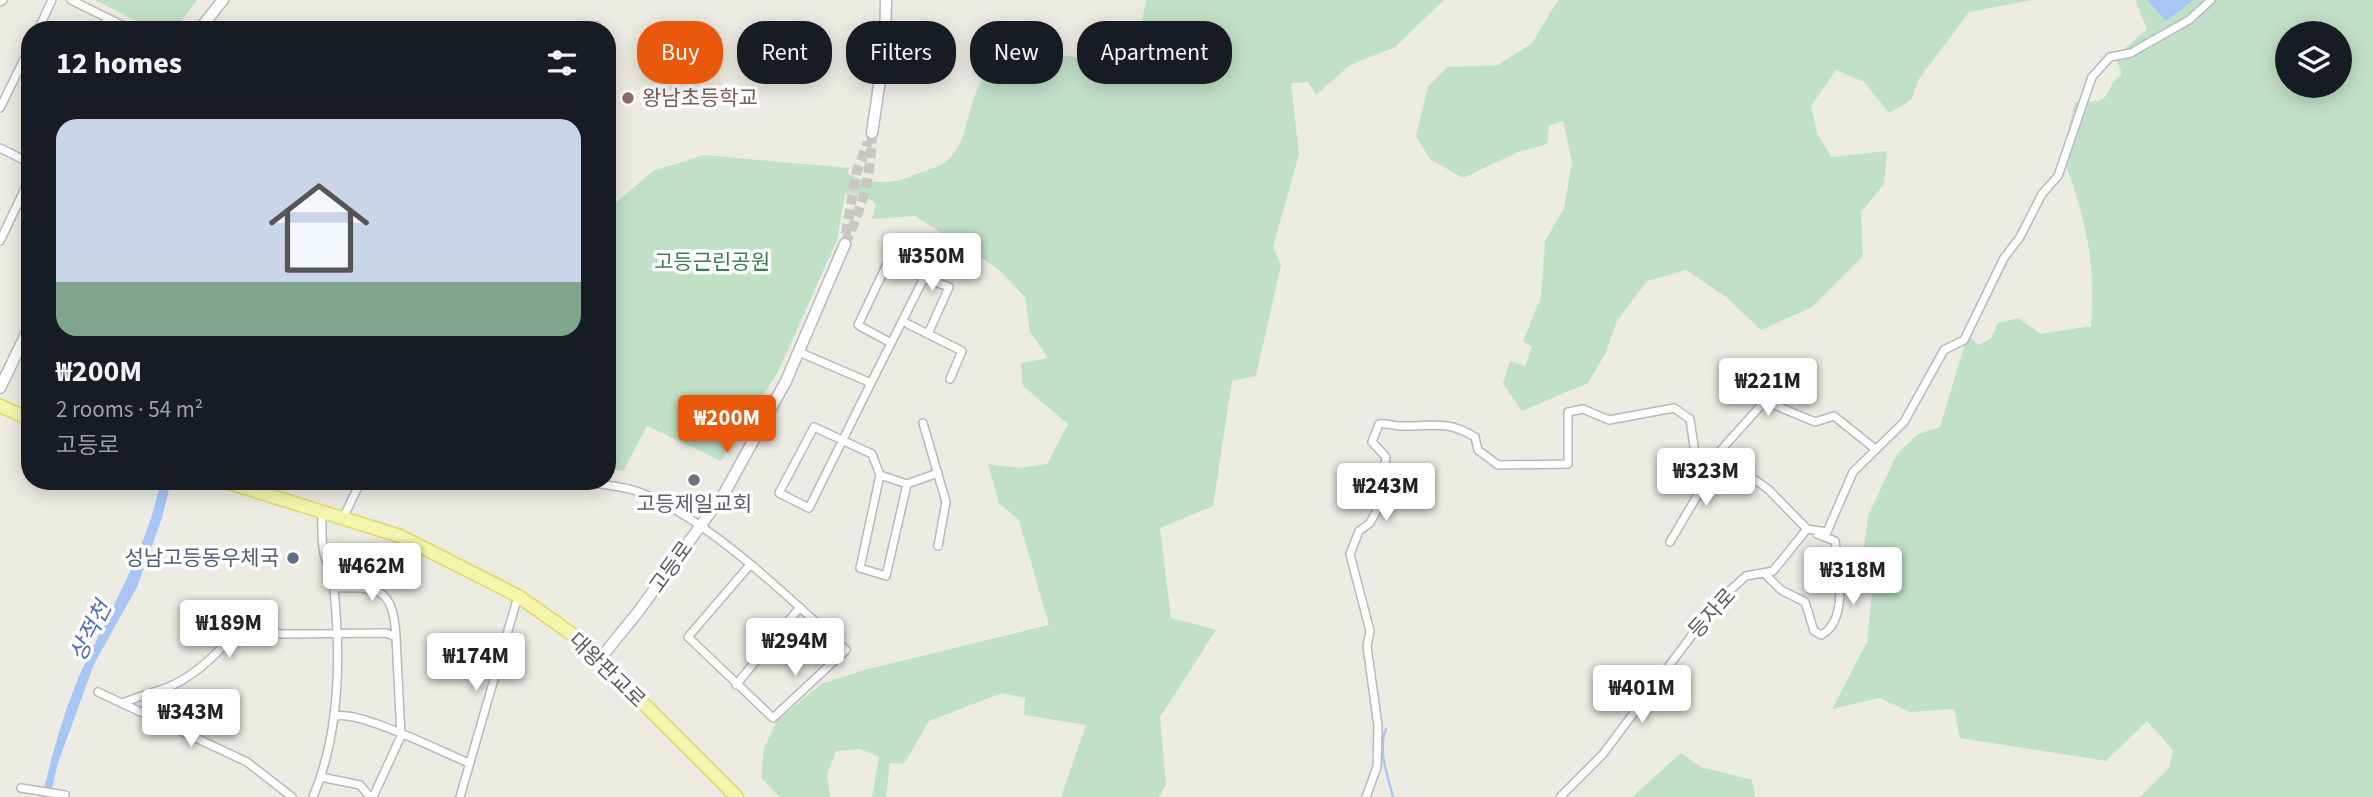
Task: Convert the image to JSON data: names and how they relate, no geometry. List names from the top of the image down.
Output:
{
  "streets": {
    "main road": ["대왕판교로"],
    "street": ["고등로", "등자로"]
  },
  "crossings": [
    ["고등로", "대왕판교로"]
  ],
  "water": ["상적천"],
  "parks": ["고등근린공원"],
  "places": ["왕남초등학교", "고등제일교회", "성남고등동우체국"],
  "page": {
    "chip": [
      "Buy",
      "Rent",
      "Filters",
      "New",
      "Apartment"
    ],
    "heading": "12 homes",
    "list": [
      {
        "name": "₩200M",
        "note": "2 rooms · 54 m² · 고등로"
      }
    ],
    "price": [
      "₩350M",
      "₩221M",
      "₩200M",
      "₩323M",
      "₩243M",
      "₩462M",
      "₩318M",
      "₩189M",
      "₩294M",
      "₩174M",
      "₩401M",
      "₩343M"
    ]
  }
}
